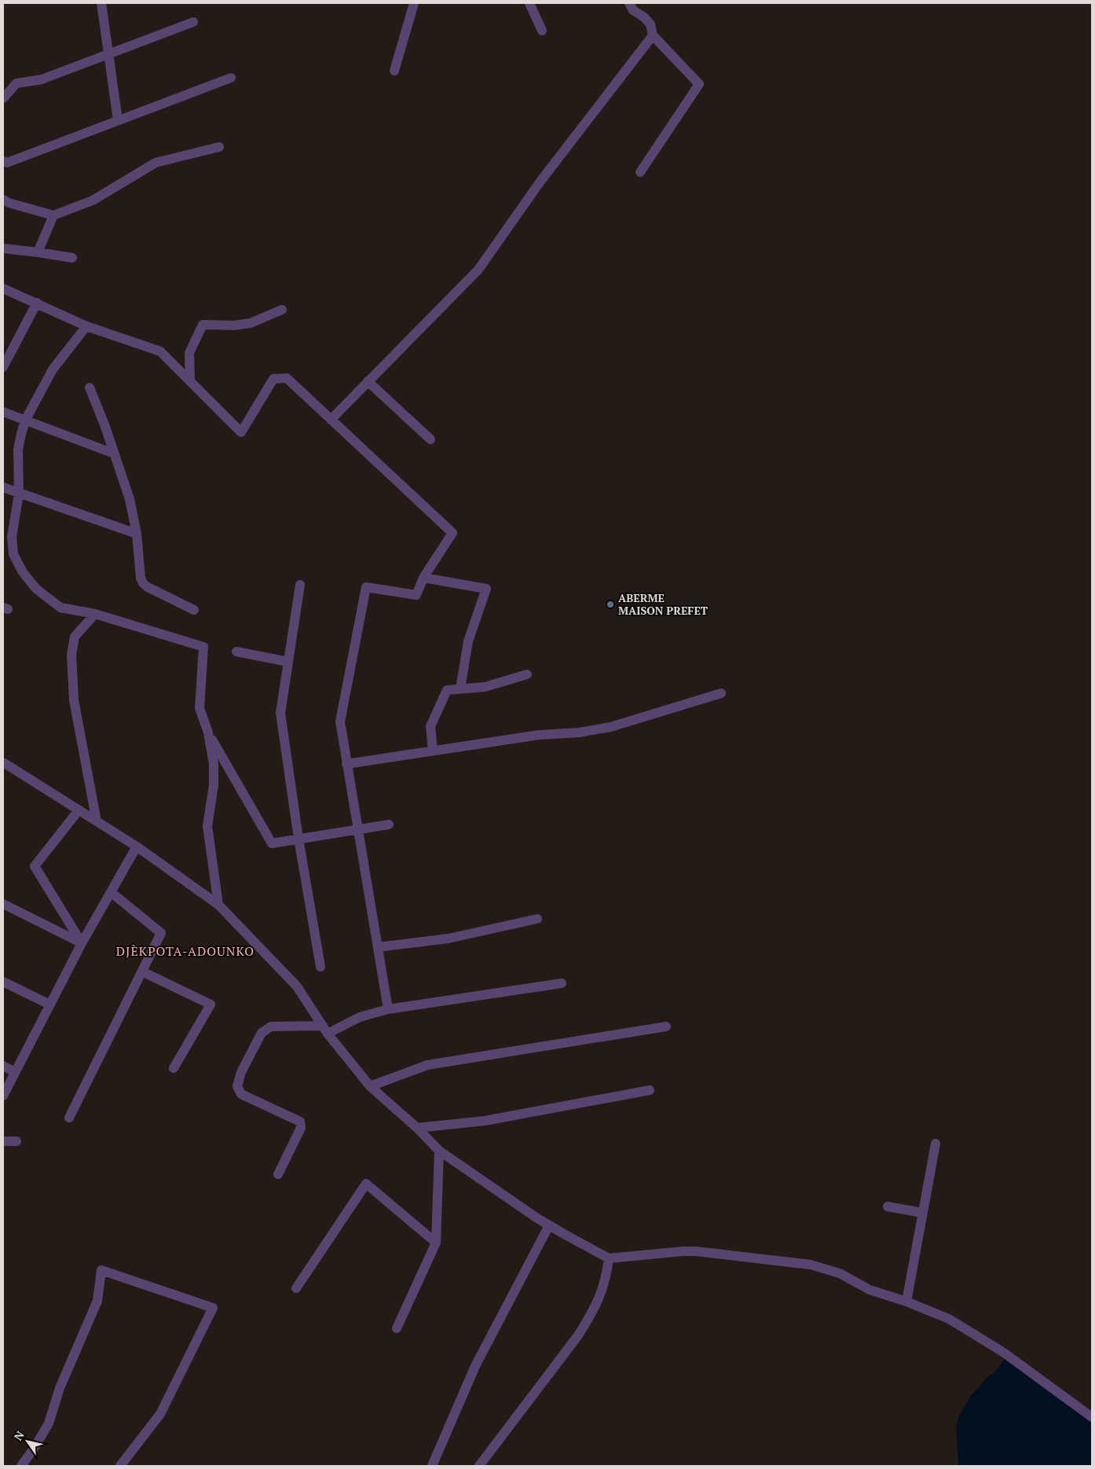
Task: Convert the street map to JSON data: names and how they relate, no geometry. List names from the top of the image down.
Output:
{
  "districts": ["DJÈKPOTA-ADOUNKO"],
  "places": ["ABERME MAISON PREFET"],
  "north": "top left"
}
